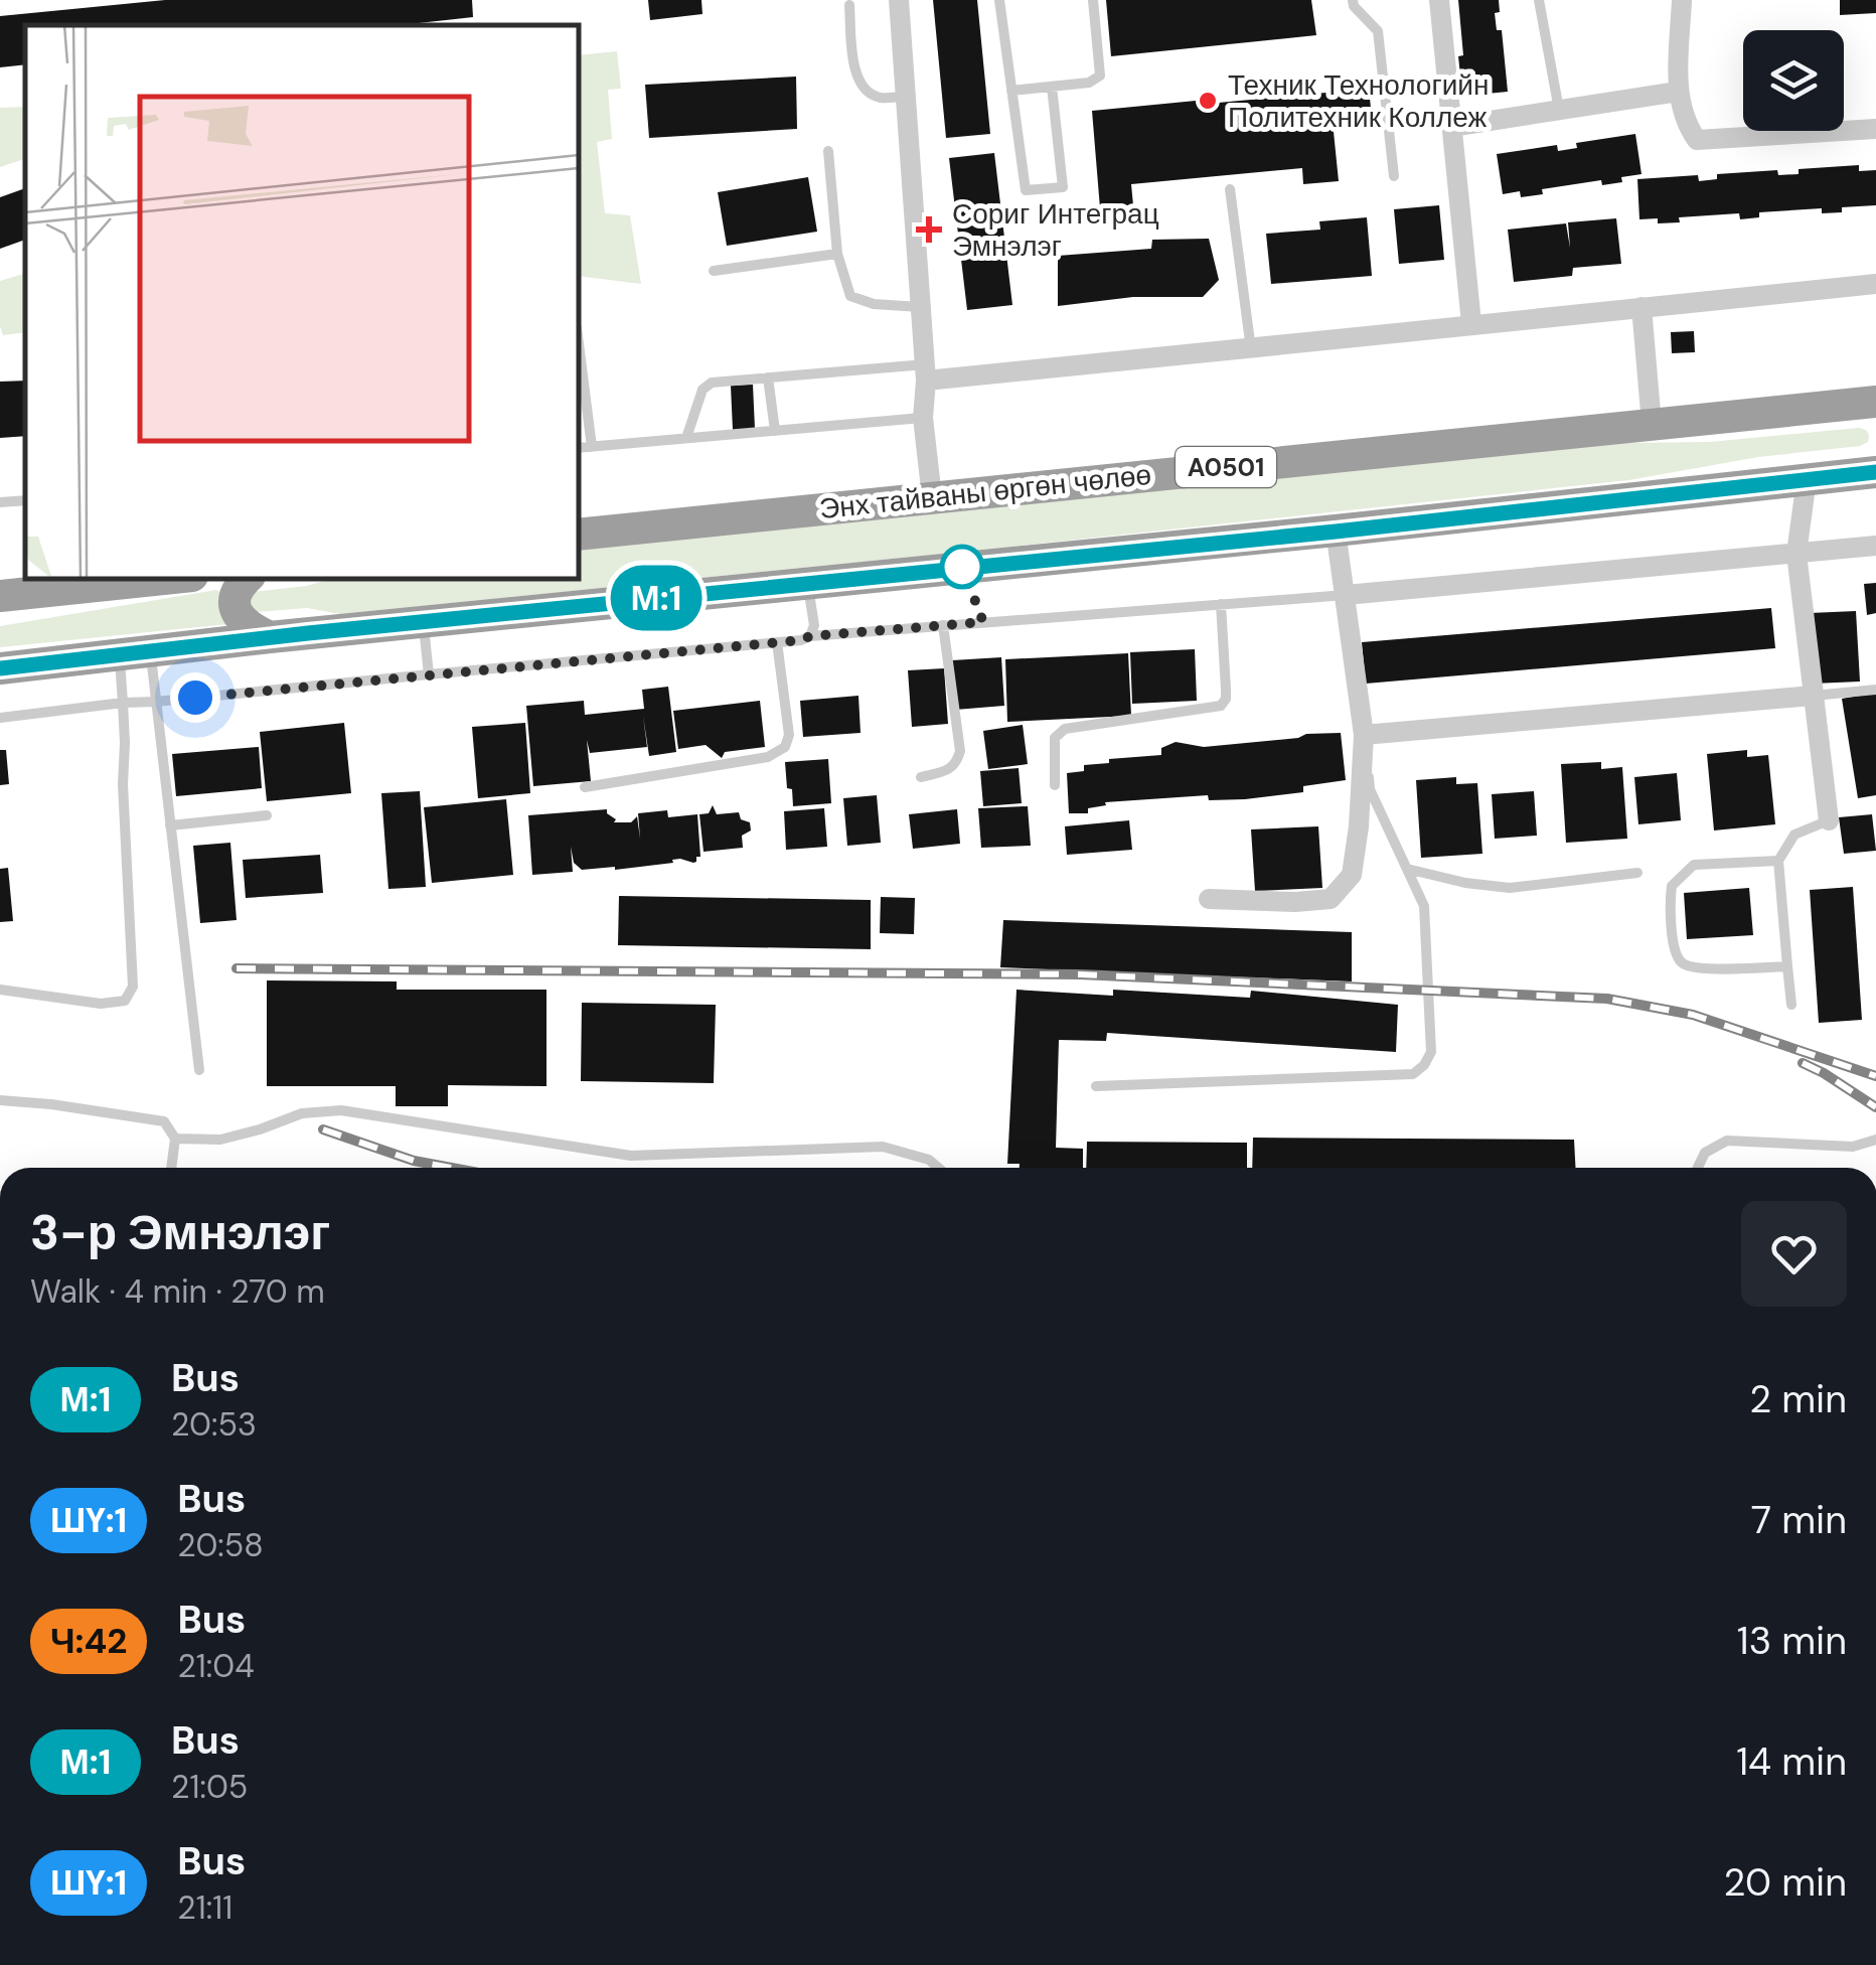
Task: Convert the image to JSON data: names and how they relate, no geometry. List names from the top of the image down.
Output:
{
  "streets": {
    "highway": ["A0501", "Энх тайваны өргөн чөлөө"]
  },
  "places": {
    "other": ["Техник Технологийн Политехник Коллеж"],
    "health": ["Сориг Интеграц Эмнэлэг"]
  },
  "lines": ["bus line М:1"],
  "page": {
    "on_map": "М:1",
    "heading": ["3-р Эмнэлэг", "Walk · 4 min · 270 m"],
    "list": [
      {
        "mark": "М:1",
        "name": "Bus",
        "note": "20:53",
        "value": "2 min"
      },
      {
        "mark": "ШҮ:1",
        "name": "Bus",
        "note": "20:58",
        "value": "7 min"
      },
      {
        "mark": "Ч:42",
        "name": "Bus",
        "note": "21:04",
        "value": "13 min"
      },
      {
        "mark": "М:1",
        "name": "Bus",
        "note": "21:05",
        "value": "14 min"
      },
      {
        "mark": "ШҮ:1",
        "name": "Bus",
        "note": "21:11",
        "value": "20 min"
      }
    ]
  }
}
